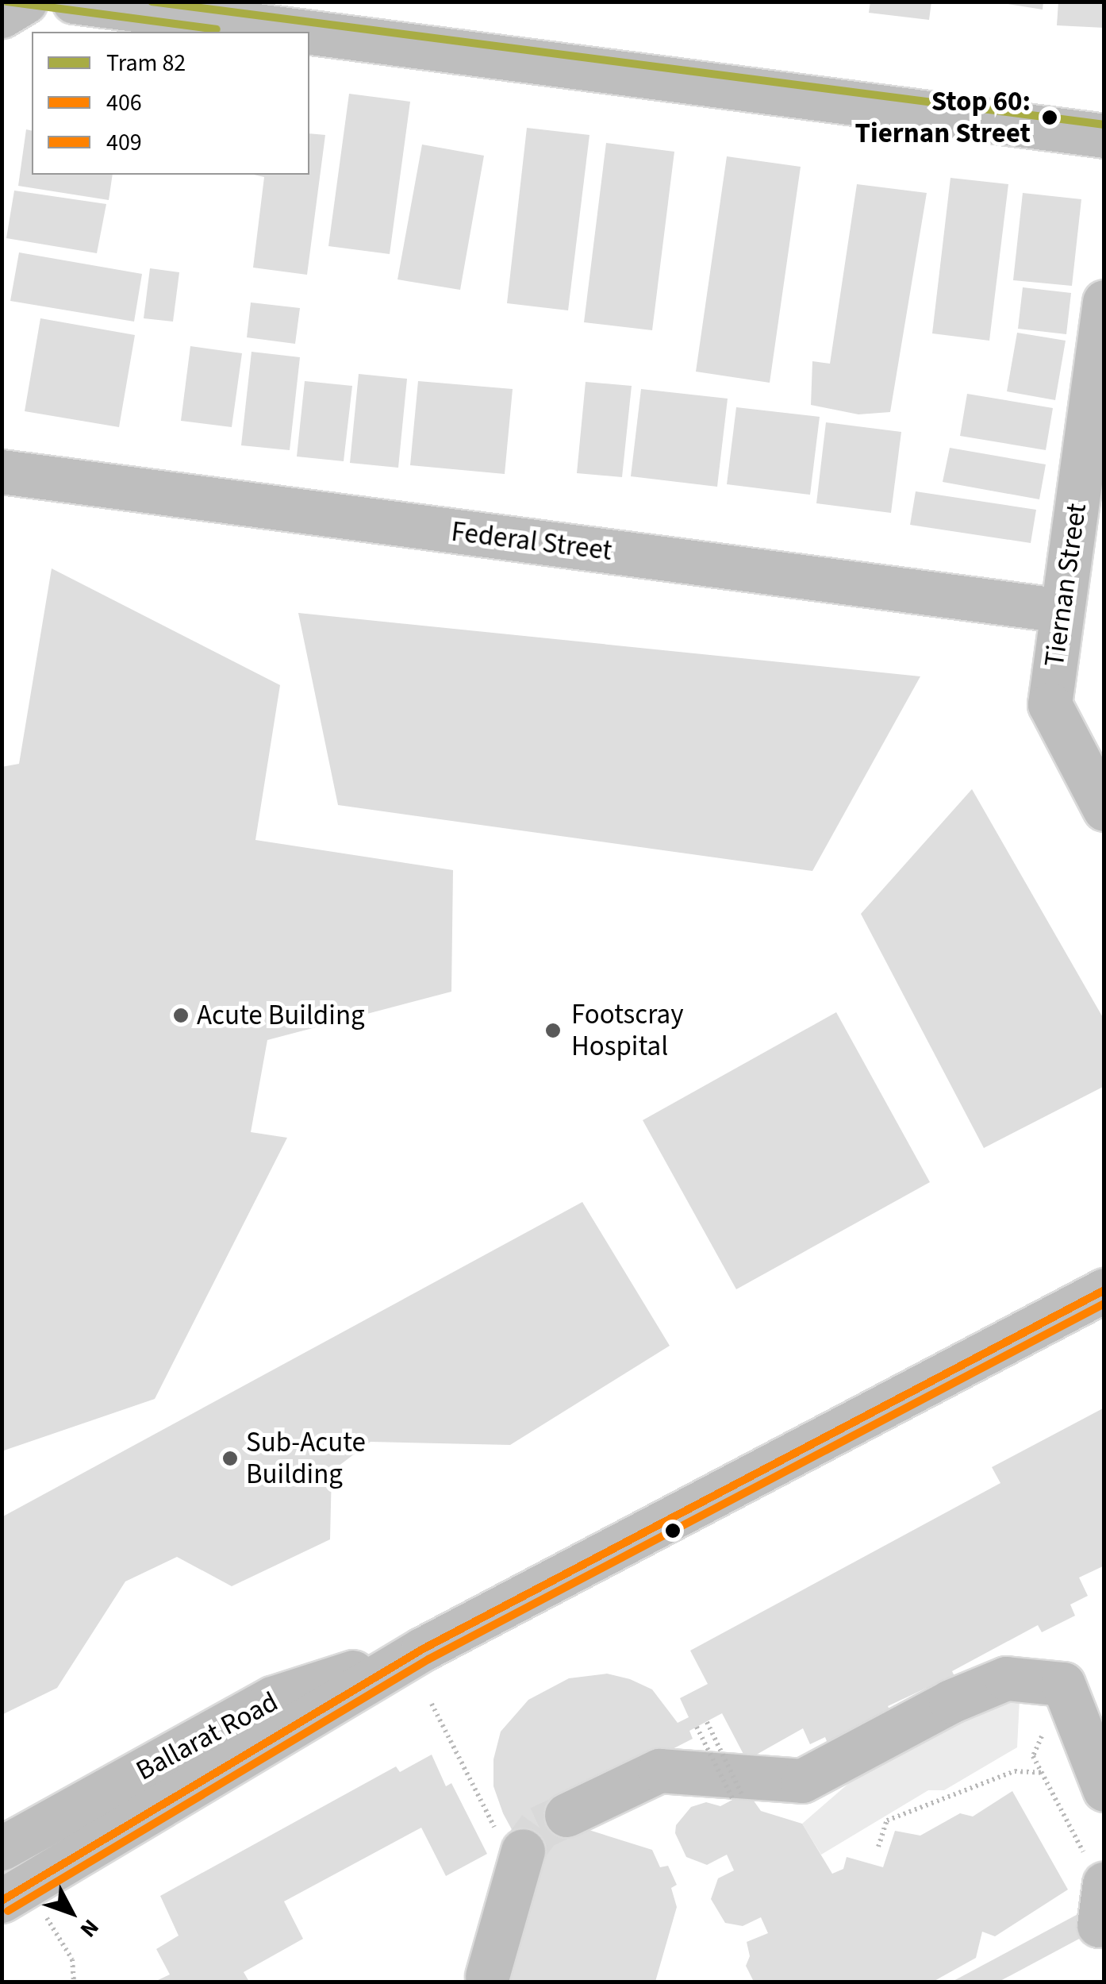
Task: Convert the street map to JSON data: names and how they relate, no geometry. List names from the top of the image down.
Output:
{
  "streets": {
    "main road": ["Federal Street", "Tiernan Street", "Ballarat Road"]
  },
  "crossings": [
    ["Federal Street", "Tiernan Street"]
  ],
  "places": [
    "Stop 60: Tiernan Street",
    "Acute Building",
    "Footscray Hospital",
    "Sub-Acute Building"
  ],
  "lines": ["tram line 82", "transit line 406", "transit line 409"],
  "legend": ["Tram 82", "406", "409"],
  "north": "bottom right"
}
